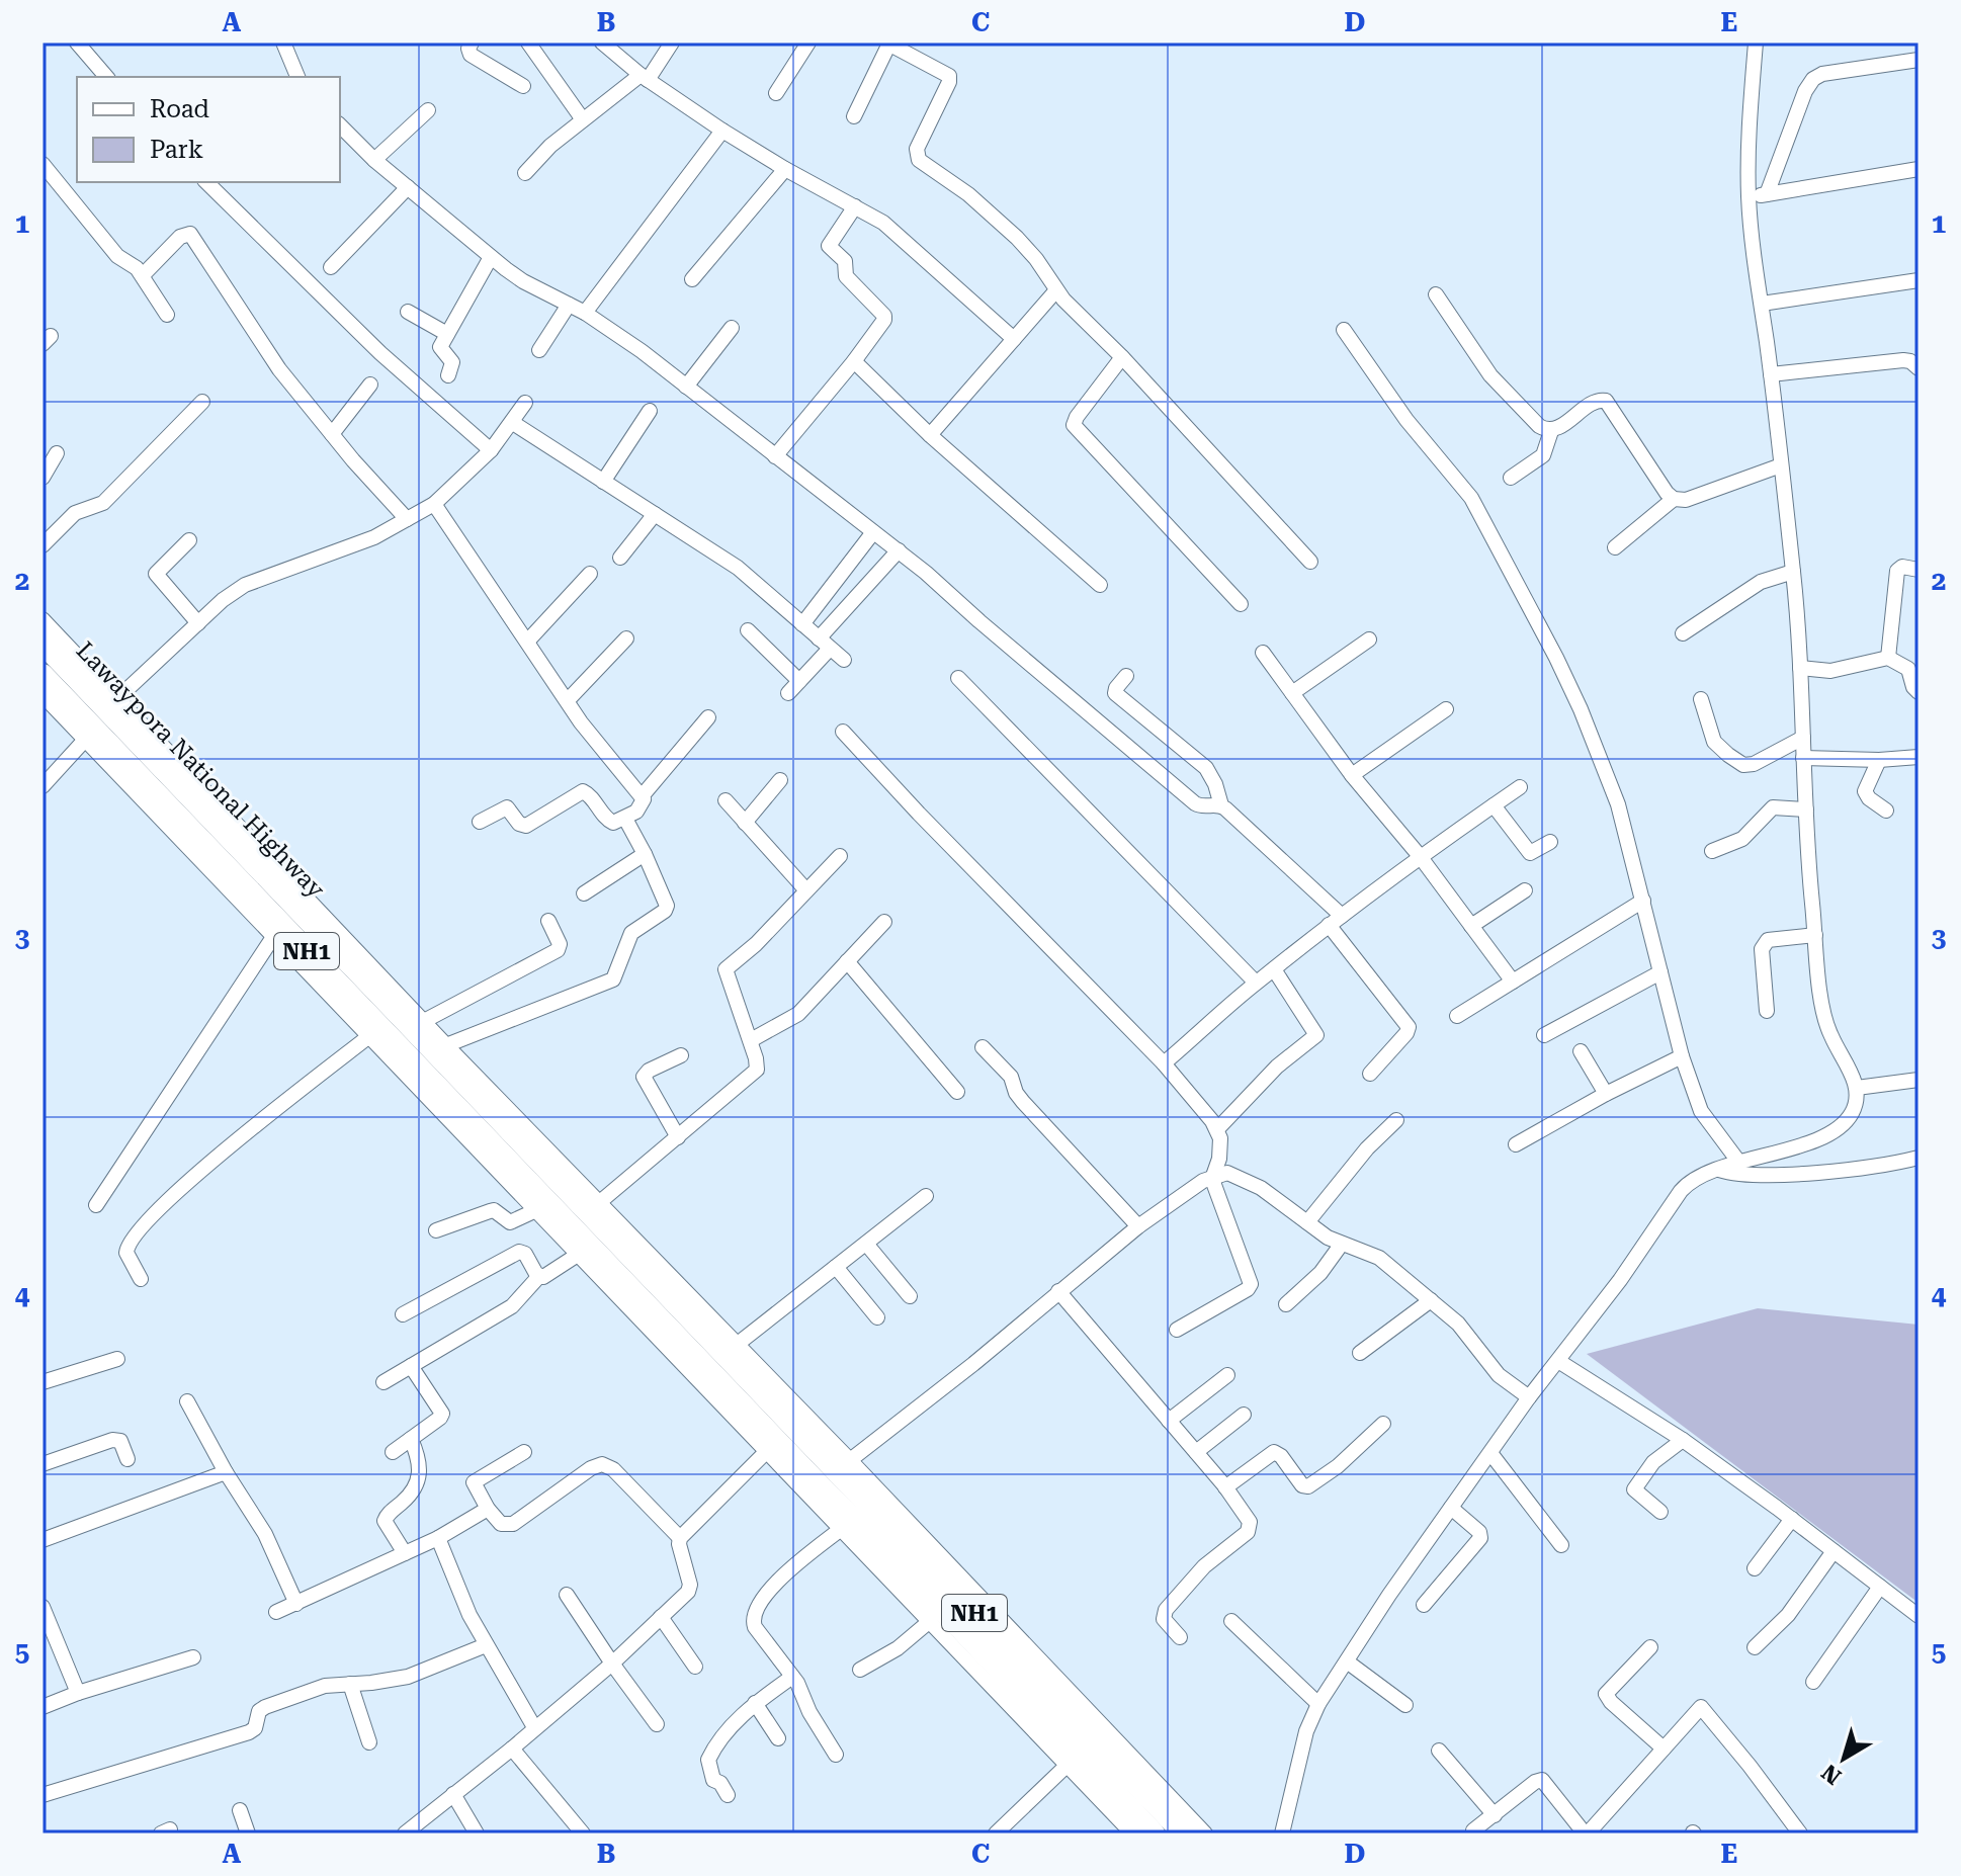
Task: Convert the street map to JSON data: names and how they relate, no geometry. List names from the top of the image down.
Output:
{
  "streets": {
    "highway": ["Lawaypora National Highway", "NH1"]
  },
  "crossings": [
    ["Lawaypora National Highway", "NH1"]
  ],
  "legend": ["Road", "Park"],
  "north": "bottom left",
  "grid": {
    "columns": [
      "A",
      "B",
      "C",
      "D",
      "E"
    ],
    "rows": [
      "1",
      "2",
      "3",
      "4",
      "5"
    ]
  }
}
